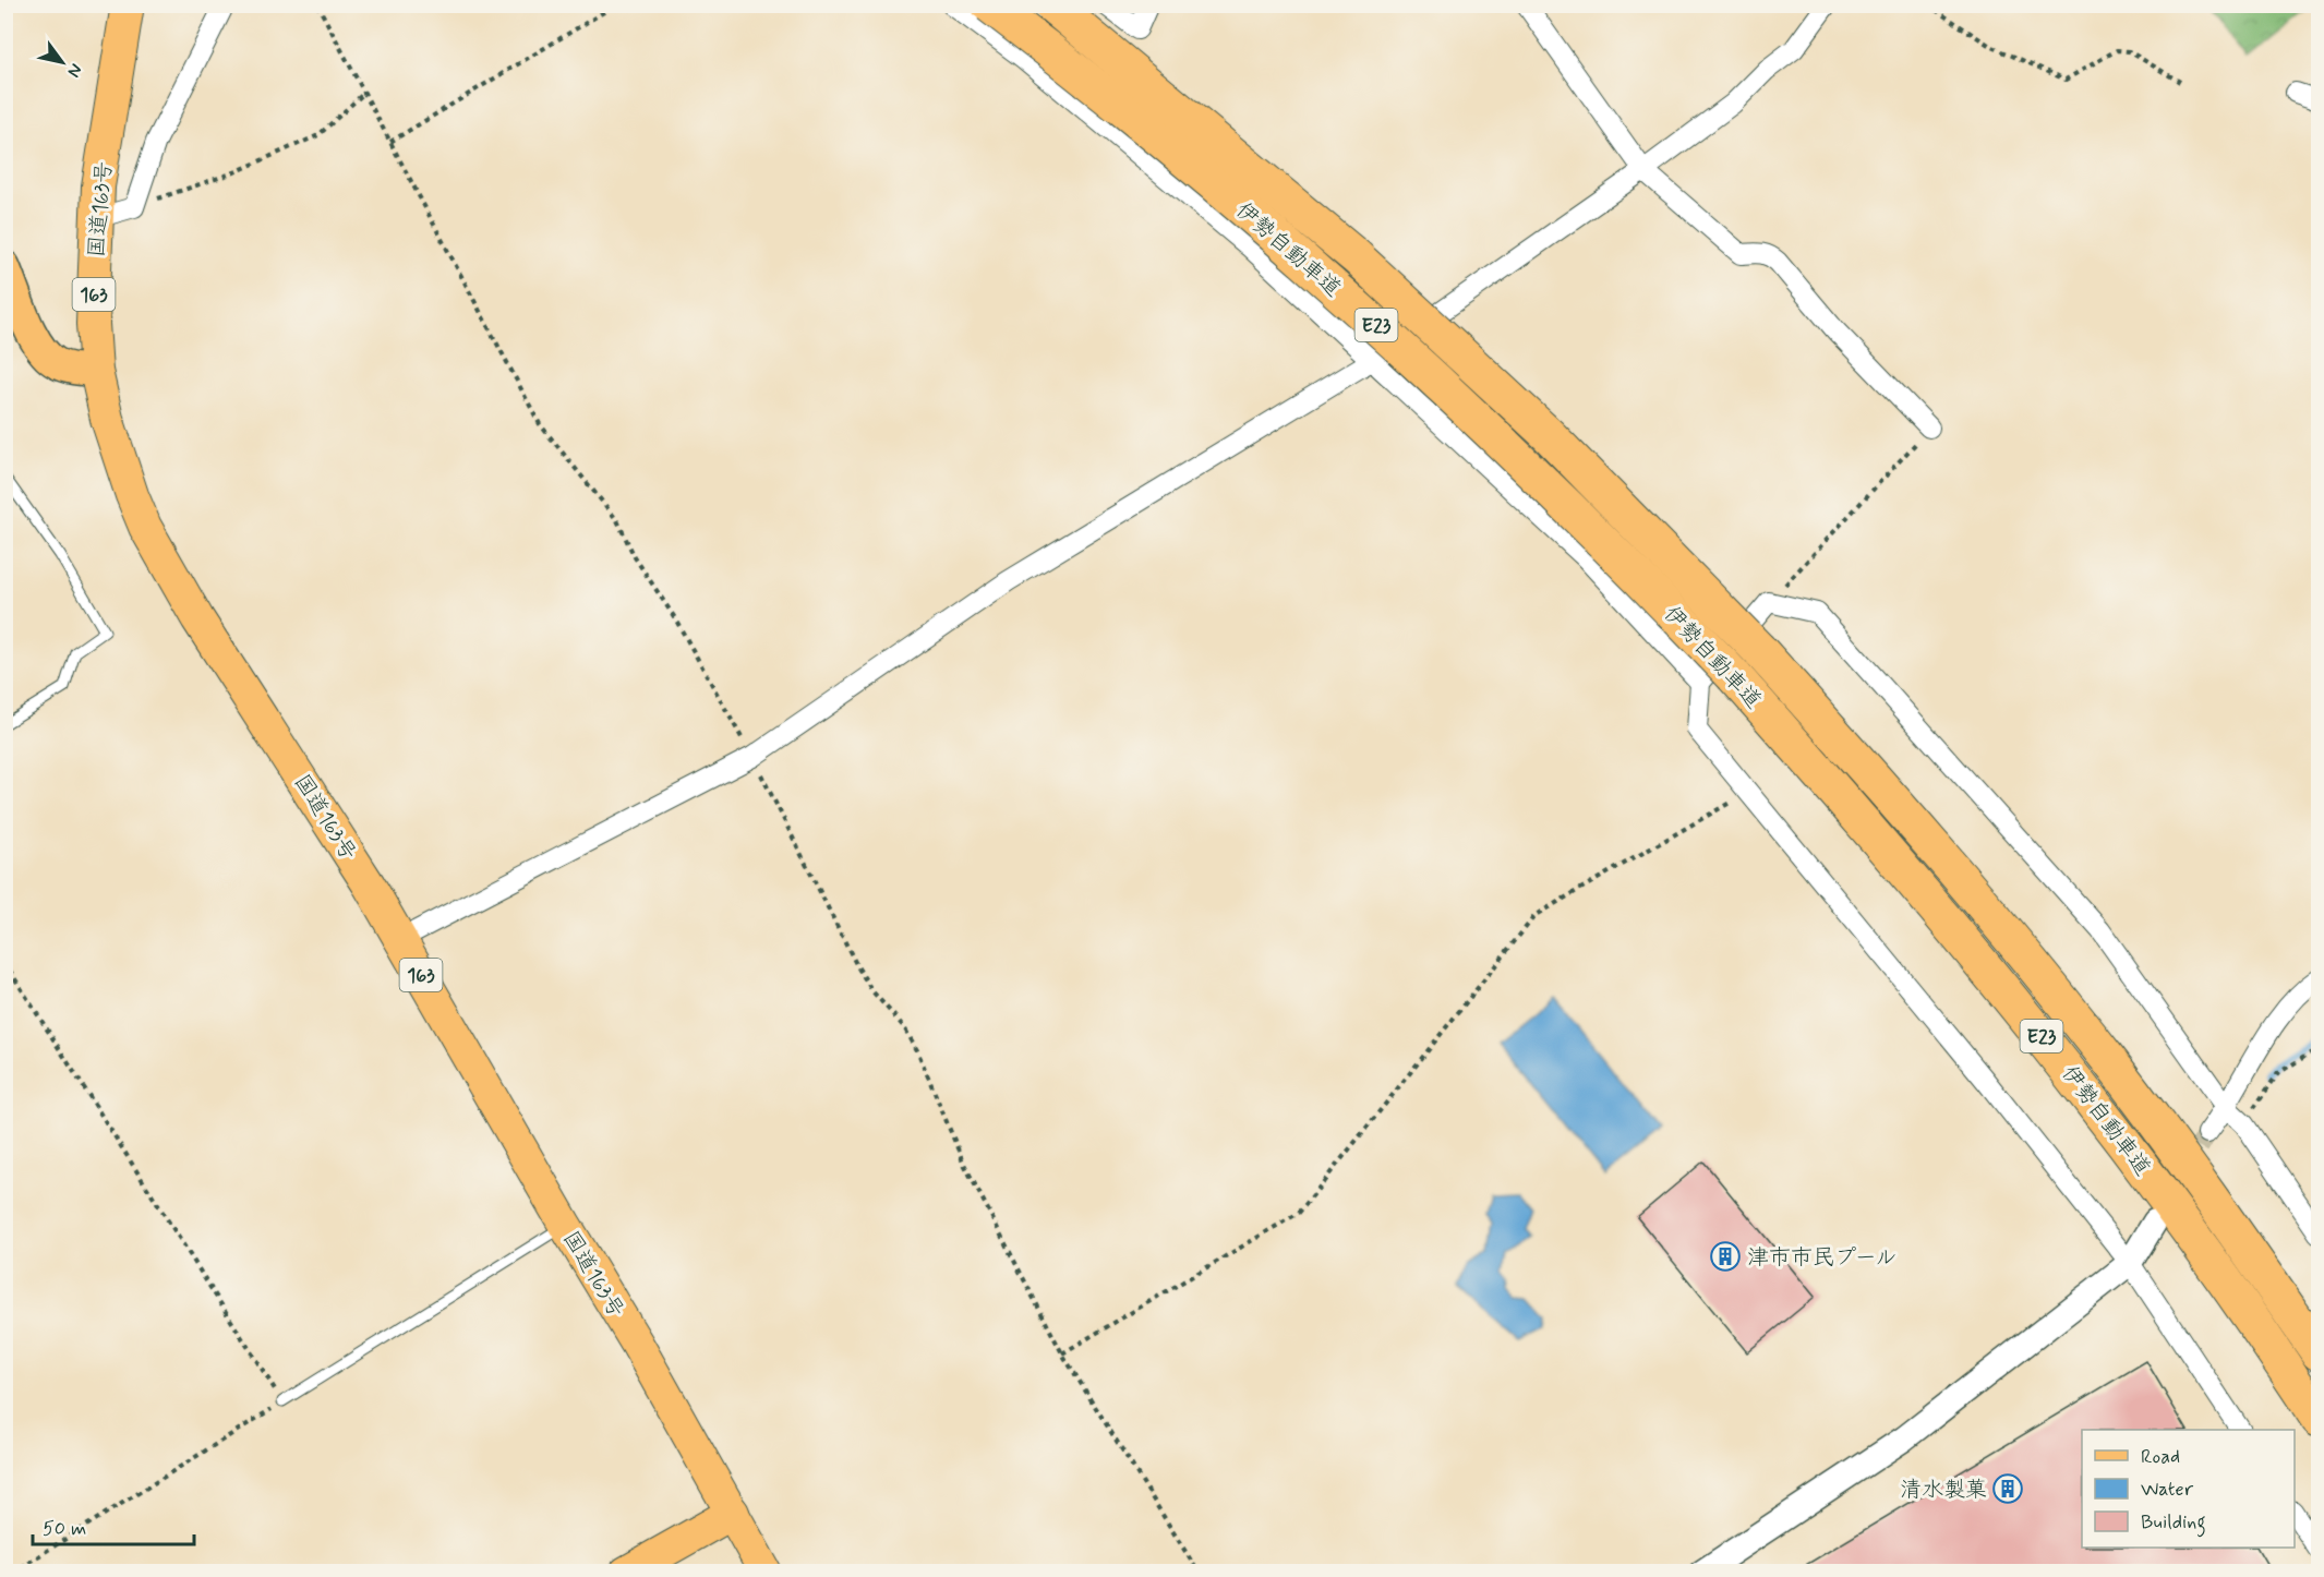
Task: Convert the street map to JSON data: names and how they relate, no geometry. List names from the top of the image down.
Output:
{
  "streets": {
    "highway": [
      "国道163号",
      "伊勢自動車道",
      "163",
      "E23"
    ]
  },
  "places": {
    "building": ["津市市民プール", "清水製菓"]
  },
  "legend": ["Road", "Water", "Building"],
  "scale_bar": "50 m",
  "north": "bottom right"
}
